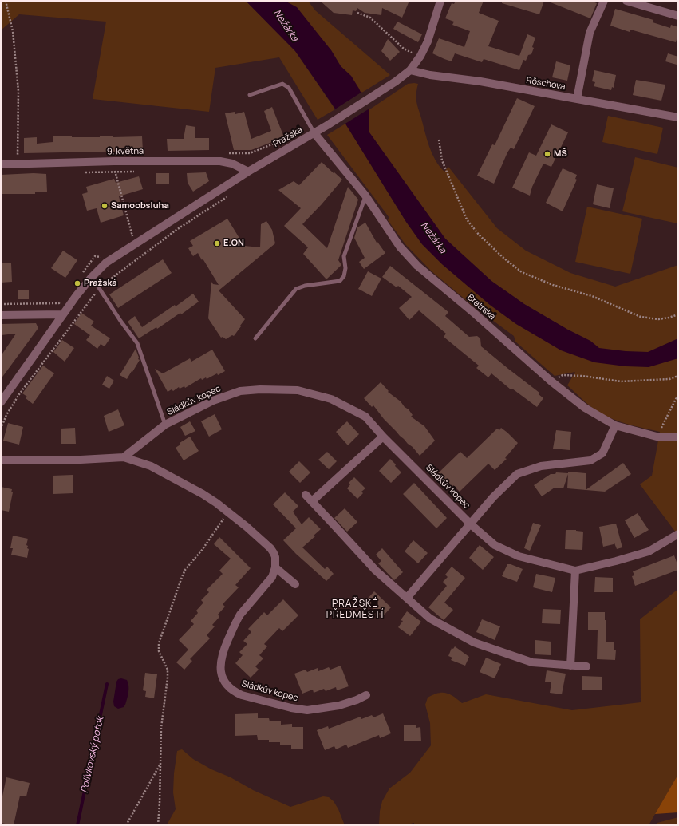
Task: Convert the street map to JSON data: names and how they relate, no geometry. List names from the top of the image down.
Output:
{
  "streets": {
    "street": [
      "Röschova",
      "Pražská",
      "9. května",
      "Bratrská",
      "Sládkův kopec"
    ]
  },
  "crossings": [
    ["Röschova", "Pražská"],
    ["Pražská", "9. května"],
    ["Pražská", "Bratrská"],
    ["Bratrská", "Sládkův kopec"]
  ],
  "districts": ["PRAŽSKÉ PŘEDMĚSTÍ"],
  "water": ["Nežárka", "Polívkovský potok"],
  "places": [
    "MŠ",
    "Samoobsluha",
    "E.ON",
    "Pražská"
  ]
}
